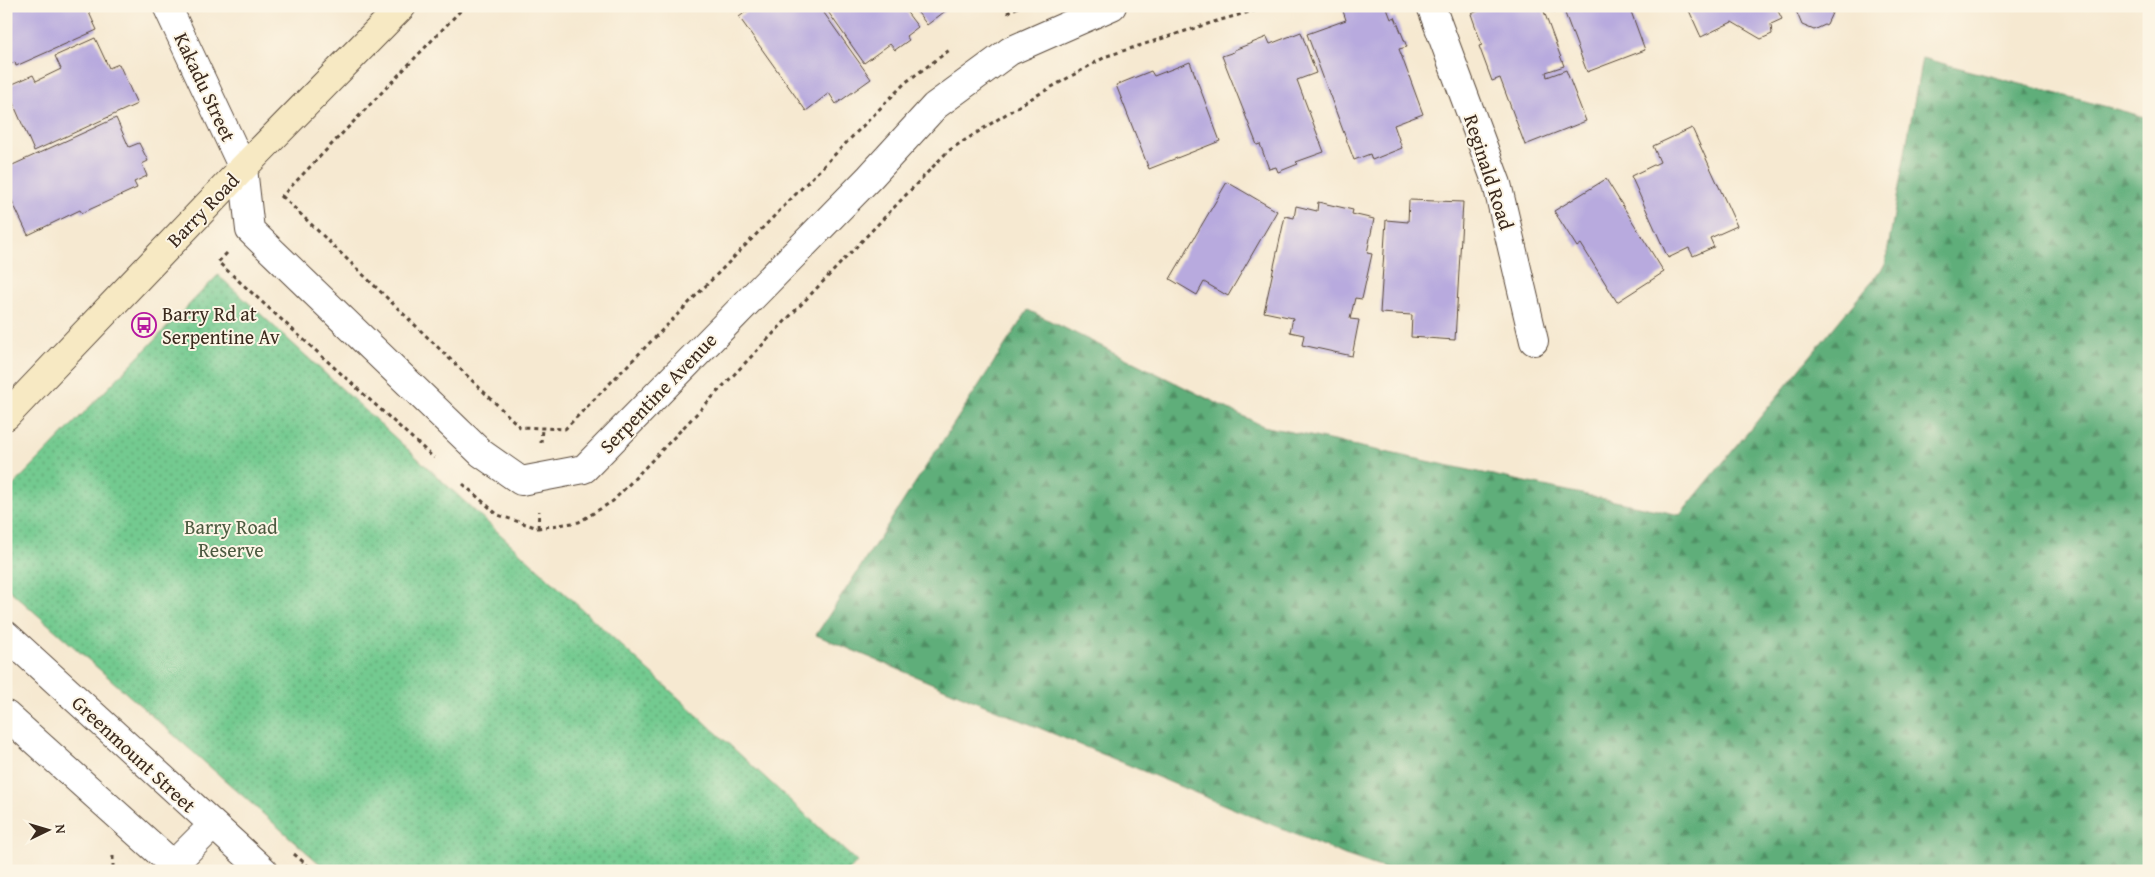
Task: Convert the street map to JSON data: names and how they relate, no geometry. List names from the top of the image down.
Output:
{
  "streets": {
    "street": [
      "Kakadu Street",
      "Reginald Road",
      "Barry Road",
      "Serpentine Avenue",
      "Greenmount Street"
    ]
  },
  "crossings": [
    ["Kakadu Street", "Barry Road"]
  ],
  "parks": ["Barry Road Reserve"],
  "places": {
    "bus stop": ["Barry Rd at Serpentine Av"]
  },
  "north": "right"
}
